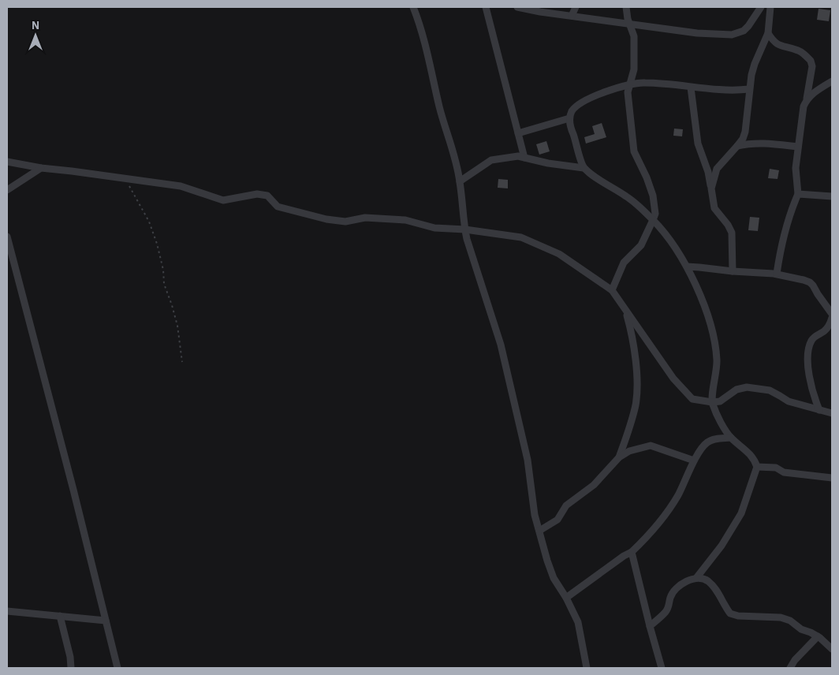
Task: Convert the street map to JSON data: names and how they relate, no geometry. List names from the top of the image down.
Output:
{
  "north": "top"
}
